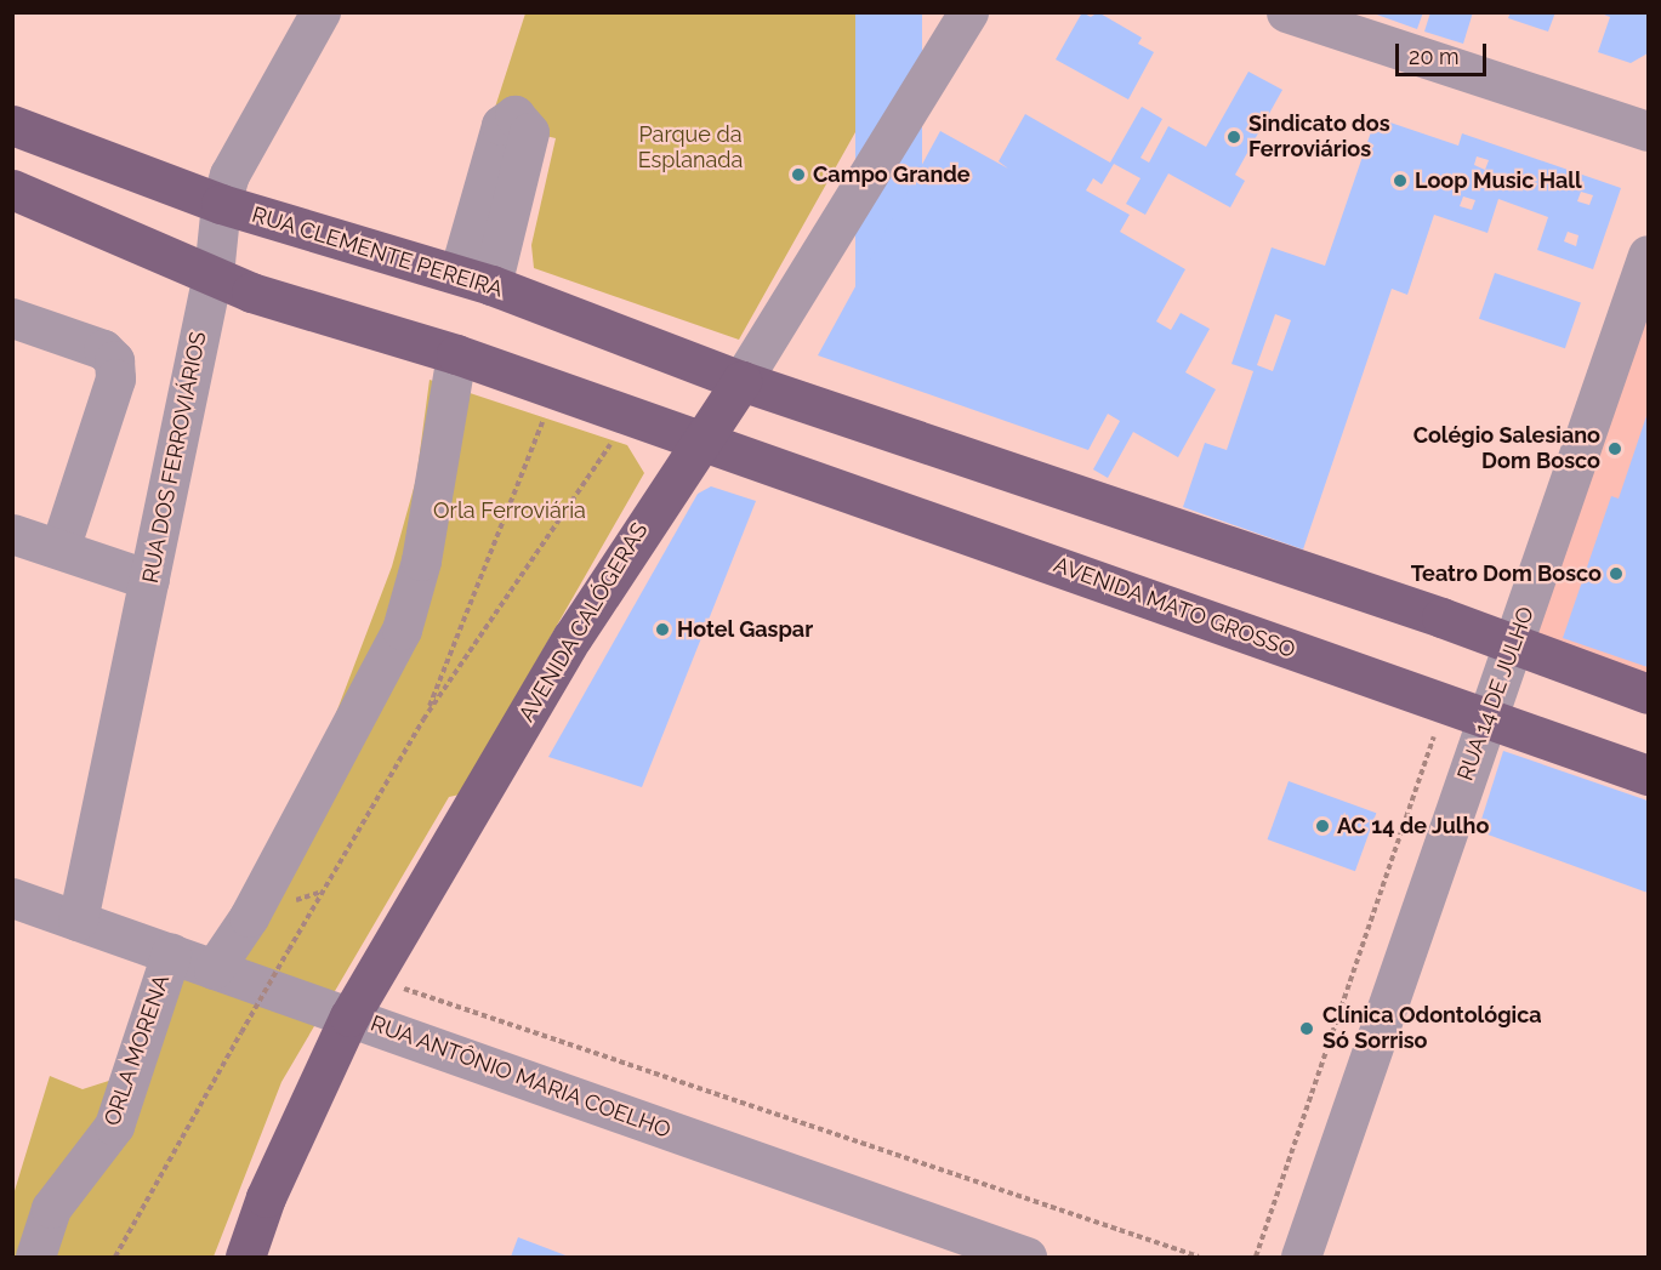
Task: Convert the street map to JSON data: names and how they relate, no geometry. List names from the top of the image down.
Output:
{
  "streets": {
    "main road": ["RUA CLEMENTE PEREIRA", "AVENIDA MATO GROSSO", "AVENIDA CALÓGERAS"],
    "street": [
      "RUA DOS FERROVIÁRIOS",
      "RUA 14 DE JULHO",
      "ORLA MORENA",
      "RUA ANTÔNIO MARIA COELHO"
    ]
  },
  "crossings": [
    ["RUA CLEMENTE PEREIRA", "RUA DOS FERROVIÁRIOS"],
    ["RUA CLEMENTE PEREIRA", "AVENIDA CALÓGERAS"],
    ["RUA DOS FERROVIÁRIOS", "RUA ANTÔNIO MARIA COELHO"],
    ["AVENIDA MATO GROSSO", "AVENIDA CALÓGERAS"],
    ["AVENIDA MATO GROSSO", "RUA 14 DE JULHO"],
    ["AVENIDA CALÓGERAS", "RUA ANTÔNIO MARIA COELHO"],
    ["ORLA MORENA", "RUA ANTÔNIO MARIA COELHO"]
  ],
  "parks": ["Parque da Esplanada", "Orla Ferroviária"],
  "places": [
    "Sindicato dos Ferroviários",
    "Campo Grande",
    "Loop Music Hall",
    "Colégio Salesiano Dom Bosco",
    "Teatro Dom Bosco",
    "Hotel Gaspar",
    "AC 14 de Julho",
    "Clínica Odontológica Só Sorriso"
  ],
  "scale_bar": "20 m"
}
